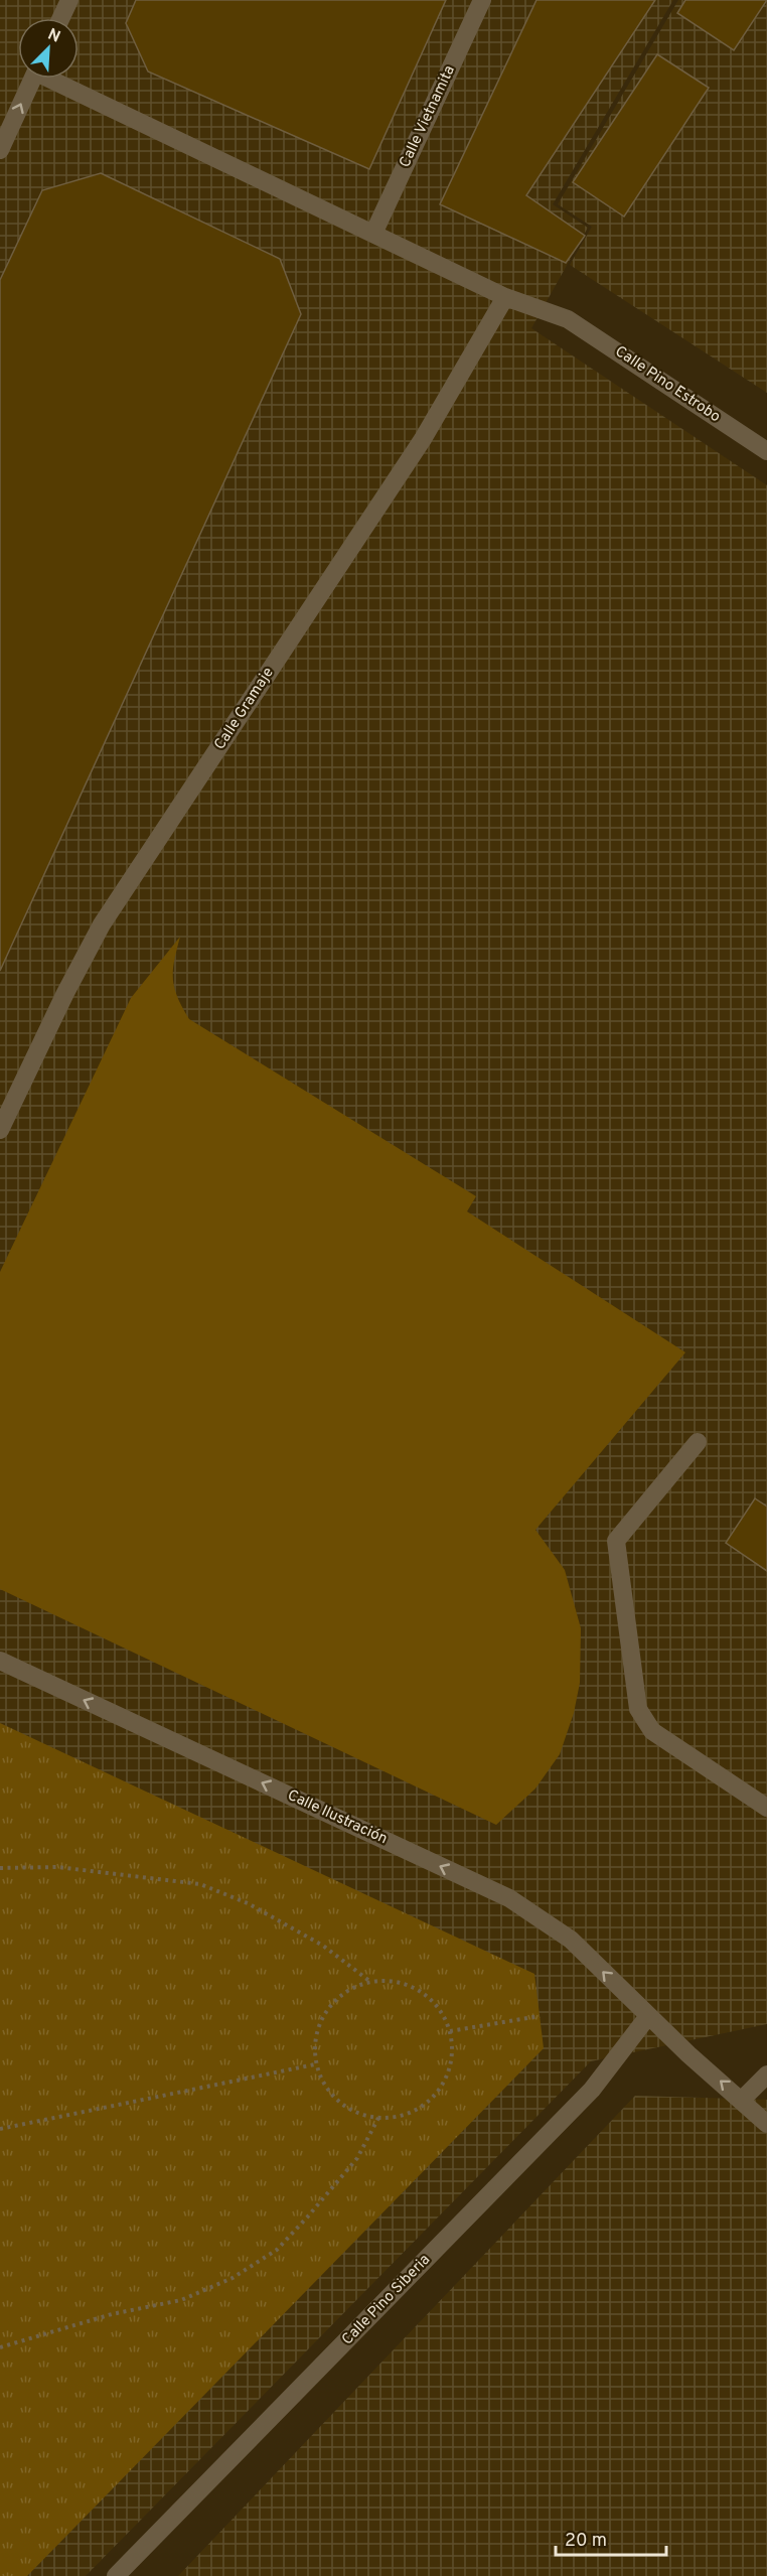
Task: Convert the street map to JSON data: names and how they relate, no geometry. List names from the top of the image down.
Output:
{
  "streets": {
    "street": [
      "Calle Vietnamita",
      "Calle Pino Estrobo",
      "Calle Gramaje",
      "Calle Ilustración",
      "Calle Pino Siberia"
    ]
  },
  "crossings": [
    ["Calle Vietnamita", "Calle Pino Estrobo"],
    ["Calle Pino Estrobo", "Calle Gramaje"],
    ["Calle Ilustración", "Calle Pino Siberia"]
  ],
  "one_way": ["Calle Ilustración"],
  "scale_bar": "20 m",
  "north": "top right"
}
